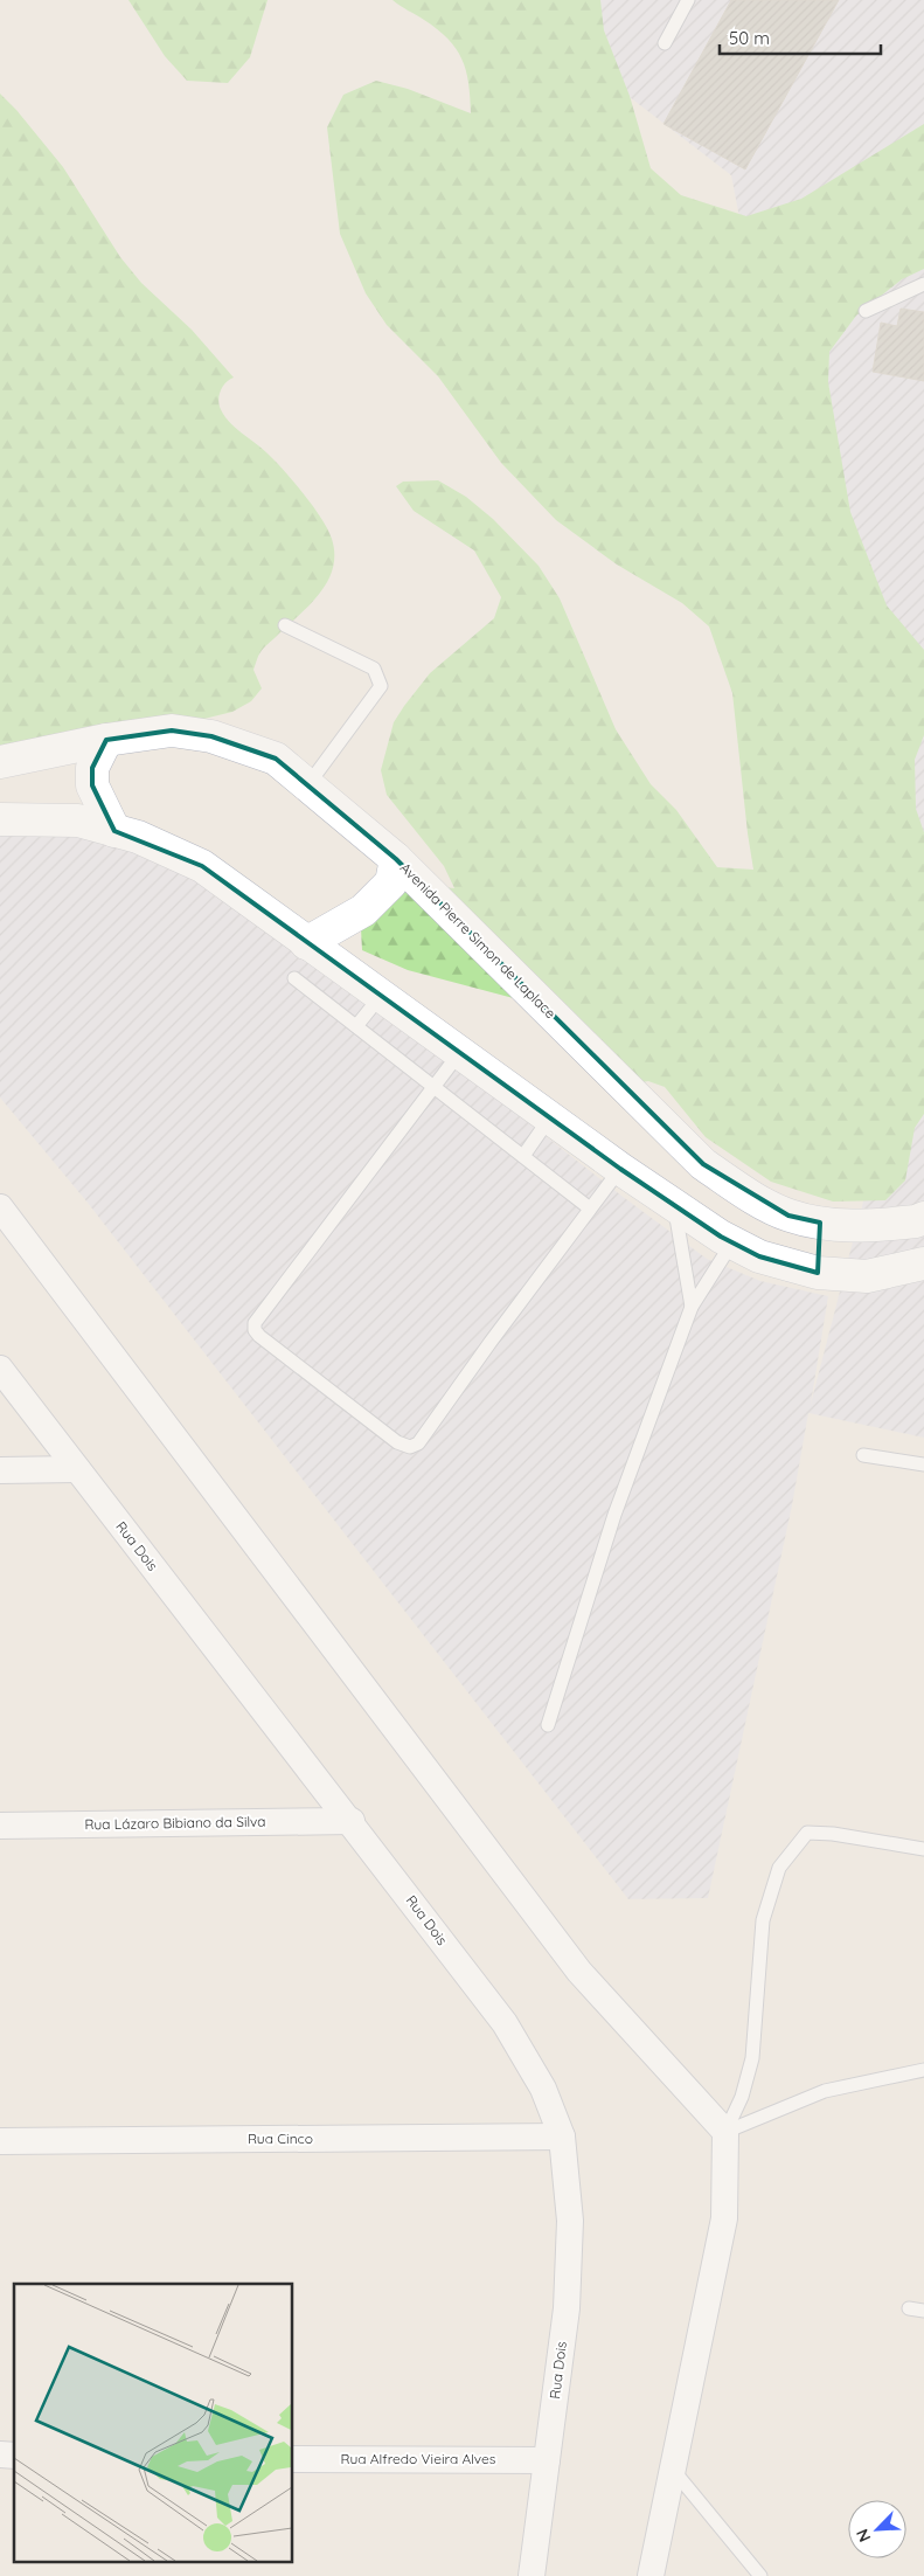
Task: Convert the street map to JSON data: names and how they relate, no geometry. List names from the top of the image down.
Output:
{
  "streets": {
    "street": [
      "Avenida Pierre Simon de Laplace",
      "Rua Dois",
      "Rua Lázaro Bibiano da Silva",
      "Rua Cinco",
      "Rua Alfredo Vieira Alves"
    ]
  },
  "crossings": [
    ["Rua Dois", "Rua Lázaro Bibiano da Silva"],
    ["Rua Dois", "Rua Cinco"],
    ["Rua Dois", "Rua Alfredo Vieira Alves"]
  ],
  "scale_bar": "50 m",
  "north": "bottom left"
}
